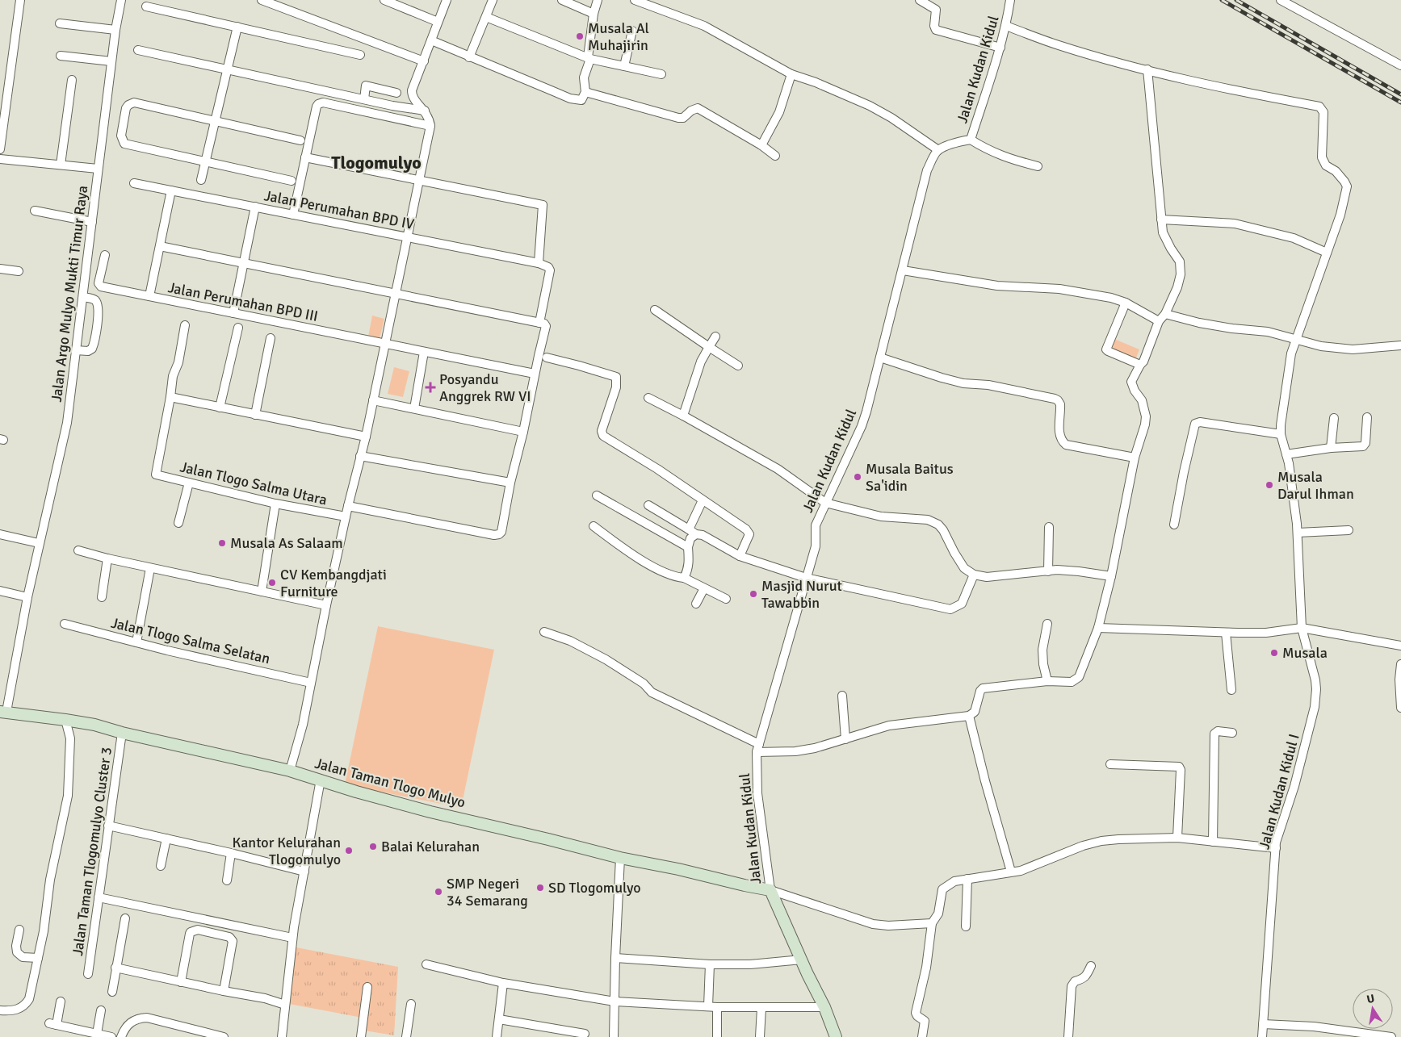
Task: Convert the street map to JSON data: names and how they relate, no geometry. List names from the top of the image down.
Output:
{
  "streets": {
    "street": [
      "Jalan Kudan Kidul",
      "Jalan Perumahan BPD IV",
      "Jalan Argo Mulyo Mukti Timur Raya",
      "Jalan Perumahan BPD III",
      "Jalan Tlogo Salma Utara",
      "Jalan Tlogo Salma Selatan",
      "Jalan Taman Tlogo Mulyo",
      "Jalan Kudan Kidul I",
      "Jalan Taman Tlogomulyo Cluster 3"
    ]
  },
  "crossings": [
    ["Jalan Kudan Kidul", "Jalan Taman Tlogo Mulyo"],
    ["Jalan Argo Mulyo Mukti Timur Raya", "Jalan Taman Tlogo Mulyo"],
    ["Jalan Taman Tlogo Mulyo", "Jalan Taman Tlogomulyo Cluster 3"]
  ],
  "districts": ["Tlogomulyo"],
  "places": {
    "other": [
      "Musala Al Muhajirin",
      "Musala Baitus Sa'idin",
      "Musala Darul Ihman",
      "Musala As Salaam",
      "CV Kembangdjati Furniture",
      "Masjid Nurut Tawabbin",
      "Musala",
      "Balai Kelurahan",
      "Kantor Kelurahan Tlogomulyo",
      "SD Tlogomulyo",
      "SMP Negeri 34 Semarang"
    ],
    "health": ["Posyandu Anggrek RW VI"]
  },
  "north": "top"
}
